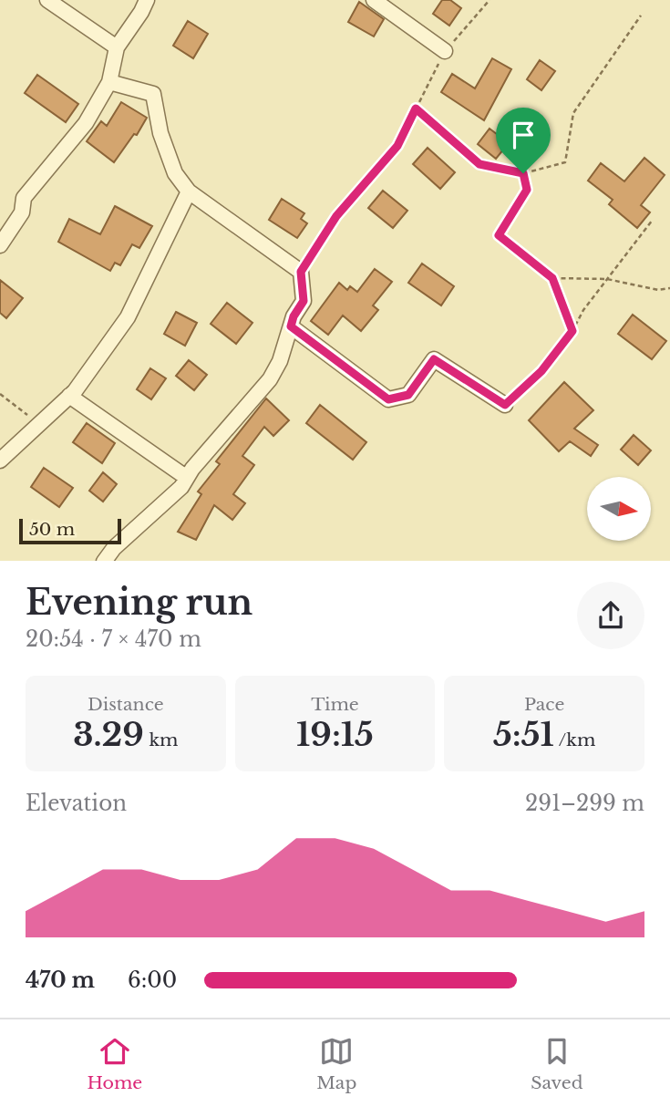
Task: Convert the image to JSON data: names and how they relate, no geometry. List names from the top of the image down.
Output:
{
  "scale_bar": "50 m",
  "north": "right",
  "page": {
    "scale": "50 m",
    "heading": ["Evening run", "20:54 · 7 × 470 m"],
    "stats": [
      ["Distance", "3.29 km"],
      ["Time", "19:15"],
      ["Pace", "5:51 /km"]
    ],
    "chart": ["Elevation", "291–299 m"],
    "list": [
      {
        "name": "470 m",
        "note": "6:00"
      }
    ],
    "tabs": ["Home", "Map", "Saved"]
  }
}
